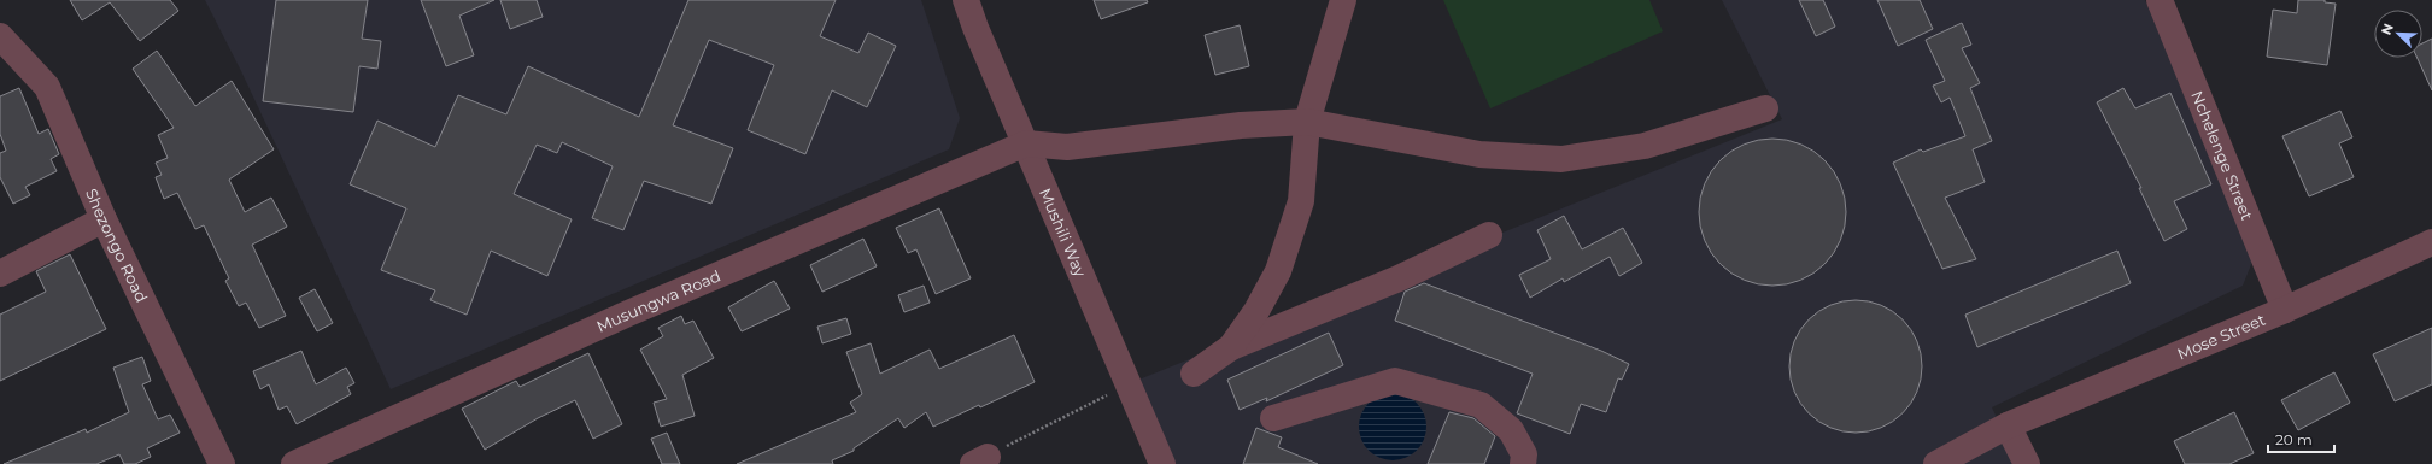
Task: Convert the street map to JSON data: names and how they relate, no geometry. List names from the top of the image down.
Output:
{
  "streets": {
    "street": [
      "Nchelenge Street",
      "Mushili Way",
      "Shezongo Road",
      "Musungwa Road",
      "Mose Street"
    ]
  },
  "crossings": [
    ["Nchelenge Street", "Mose Street"],
    ["Mushili Way", "Musungwa Road"]
  ],
  "scale_bar": "20 m",
  "north": "top left"
}
